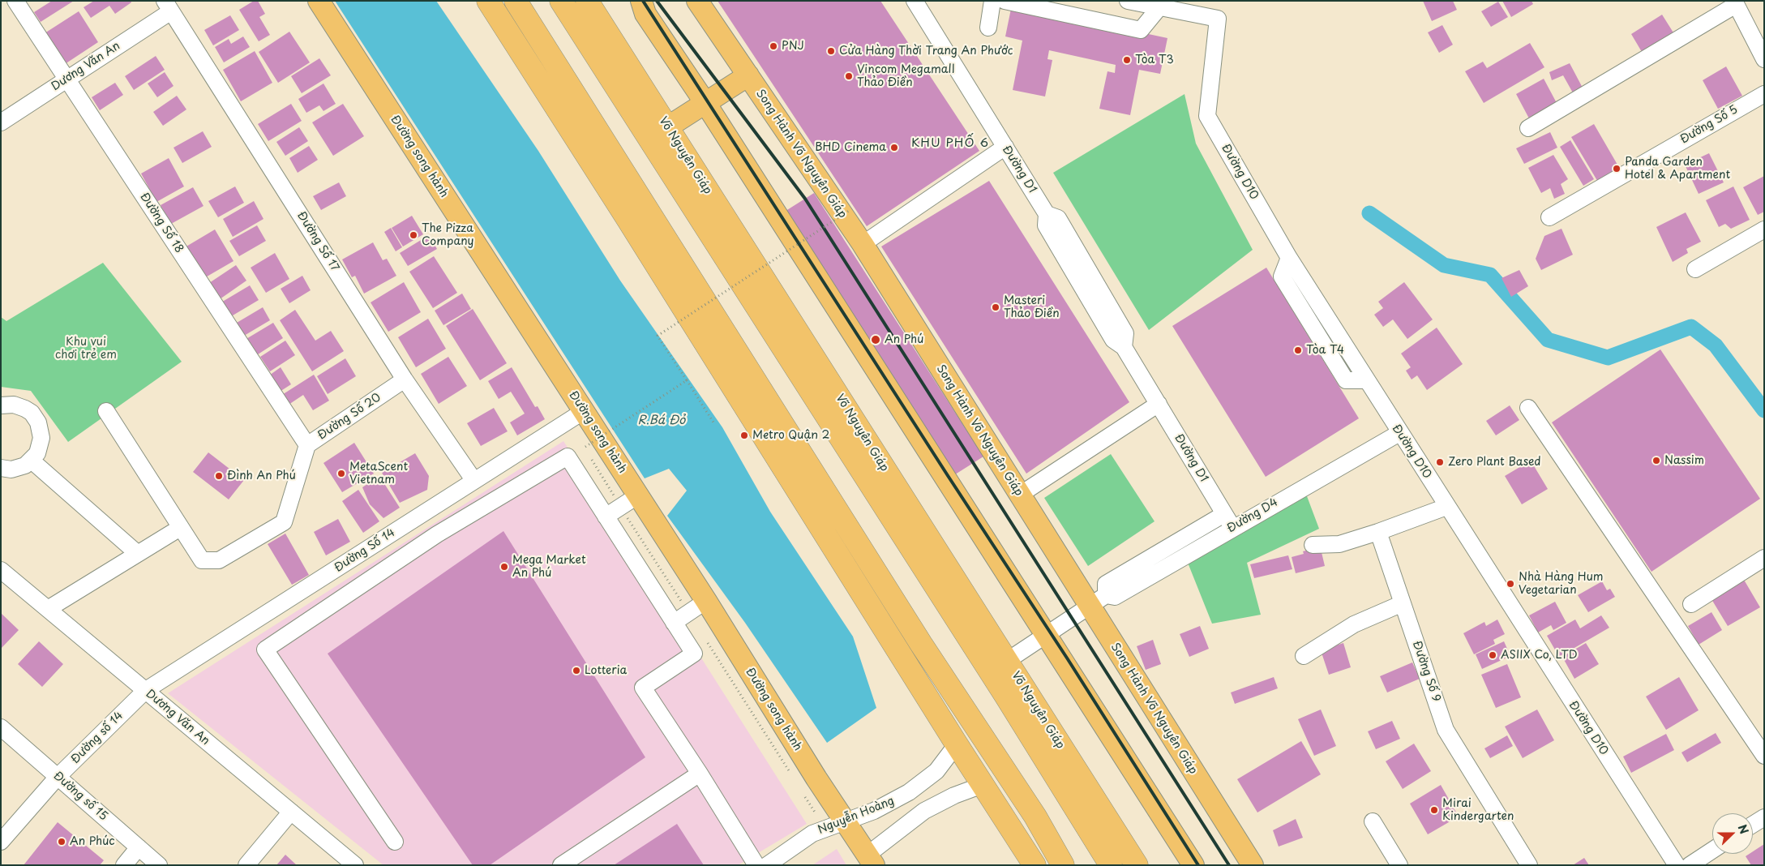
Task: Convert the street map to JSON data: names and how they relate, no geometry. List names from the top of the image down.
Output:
{
  "streets": {
    "highway": ["Võ Nguyên Giáp"],
    "main road": ["Song Hành Võ Nguyên Giáp", "Đường song hành"],
    "street": [
      "Dương Văn An",
      "Đường Số 5",
      "Đường D1",
      "Đường D10",
      "Đường Số 18",
      "Đường Số 17",
      "Đường Số 20",
      "Đường D4",
      "Đường Số 14",
      "Đường Số 9",
      "Đường số 14",
      "Đường số 15",
      "Nguyễn Hoàng"
    ]
  },
  "crossings": [
    ["Dương Văn An", "Đường Số 18"],
    ["Dương Văn An", "Đường Số 17"],
    ["Dương Văn An", "Đường Số 14"],
    ["Dương Văn An", "Đường số 14"],
    ["Song Hành Võ Nguyên Giáp", "Đường D4"],
    ["Võ Nguyên Giáp", "Đường D4"],
    ["Đường song hành", "Đường Số 14"],
    ["Đường song hành", "Nguyễn Hoàng"],
    ["Đường D1", "Đường D4"],
    ["Đường D10", "Đường D4"],
    ["Đường Số 18", "Đường Số 20"],
    ["Đường Số 17", "Đường Số 20"],
    ["Đường Số 17", "Đường Số 14"],
    ["Đường Số 14", "Đường số 14"],
    ["Đường số 14", "Đường số 15"]
  ],
  "districts": ["KHU PHỐ 6"],
  "water": ["R.Bá Đỏ"],
  "parks": ["Khu vui chơi trẻ em"],
  "places": [
    "PNJ",
    "Cửa Hàng Thời Trang An Phước",
    "Tòa T3",
    "Vincom Megamall Thảo Điền",
    "BHD Cinema",
    "Panda Garden Hotel & Apartment",
    "The Pizza Company",
    "Masteri Thảo Điền",
    "An Phú",
    "Tòa T4",
    "Metro Quận 2",
    "Nassim",
    "Zero Plant Based",
    "MetaScent Vietnam",
    "Đình An Phú",
    "Mega Market An Phú",
    "Nhà Hàng Hum Vegetarian",
    "ASIIX Co, LTD",
    "Lotteria",
    "Mirai Kindergarten",
    "An Phúc"
  ],
  "north": "right"
}
